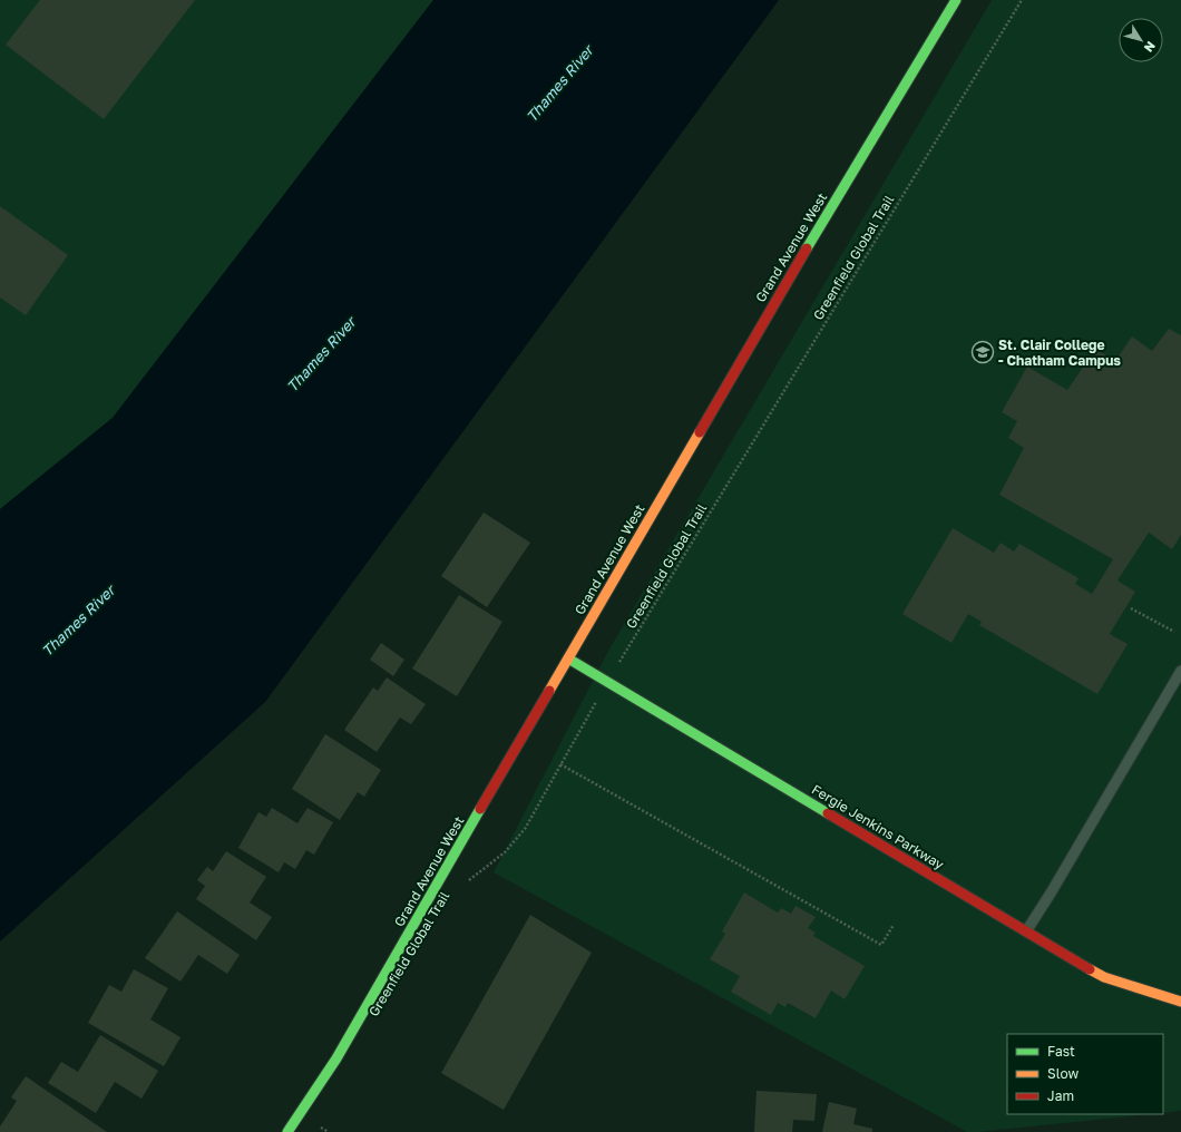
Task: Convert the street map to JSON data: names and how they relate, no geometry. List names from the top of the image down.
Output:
{
  "streets": {
    "main road": ["Grand Avenue West", "Fergie Jenkins Parkway"],
    "path": ["Greenfield Global Trail"]
  },
  "crossings": [
    ["Grand Avenue West", "Fergie Jenkins Parkway"],
    ["Greenfield Global Trail", "Fergie Jenkins Parkway"]
  ],
  "water": ["Thames River"],
  "places": {
    "school or university": ["St. Clair College - Chatham Campus"]
  },
  "legend": ["Fast", "Slow", "Jam"],
  "north": "bottom right"
}
